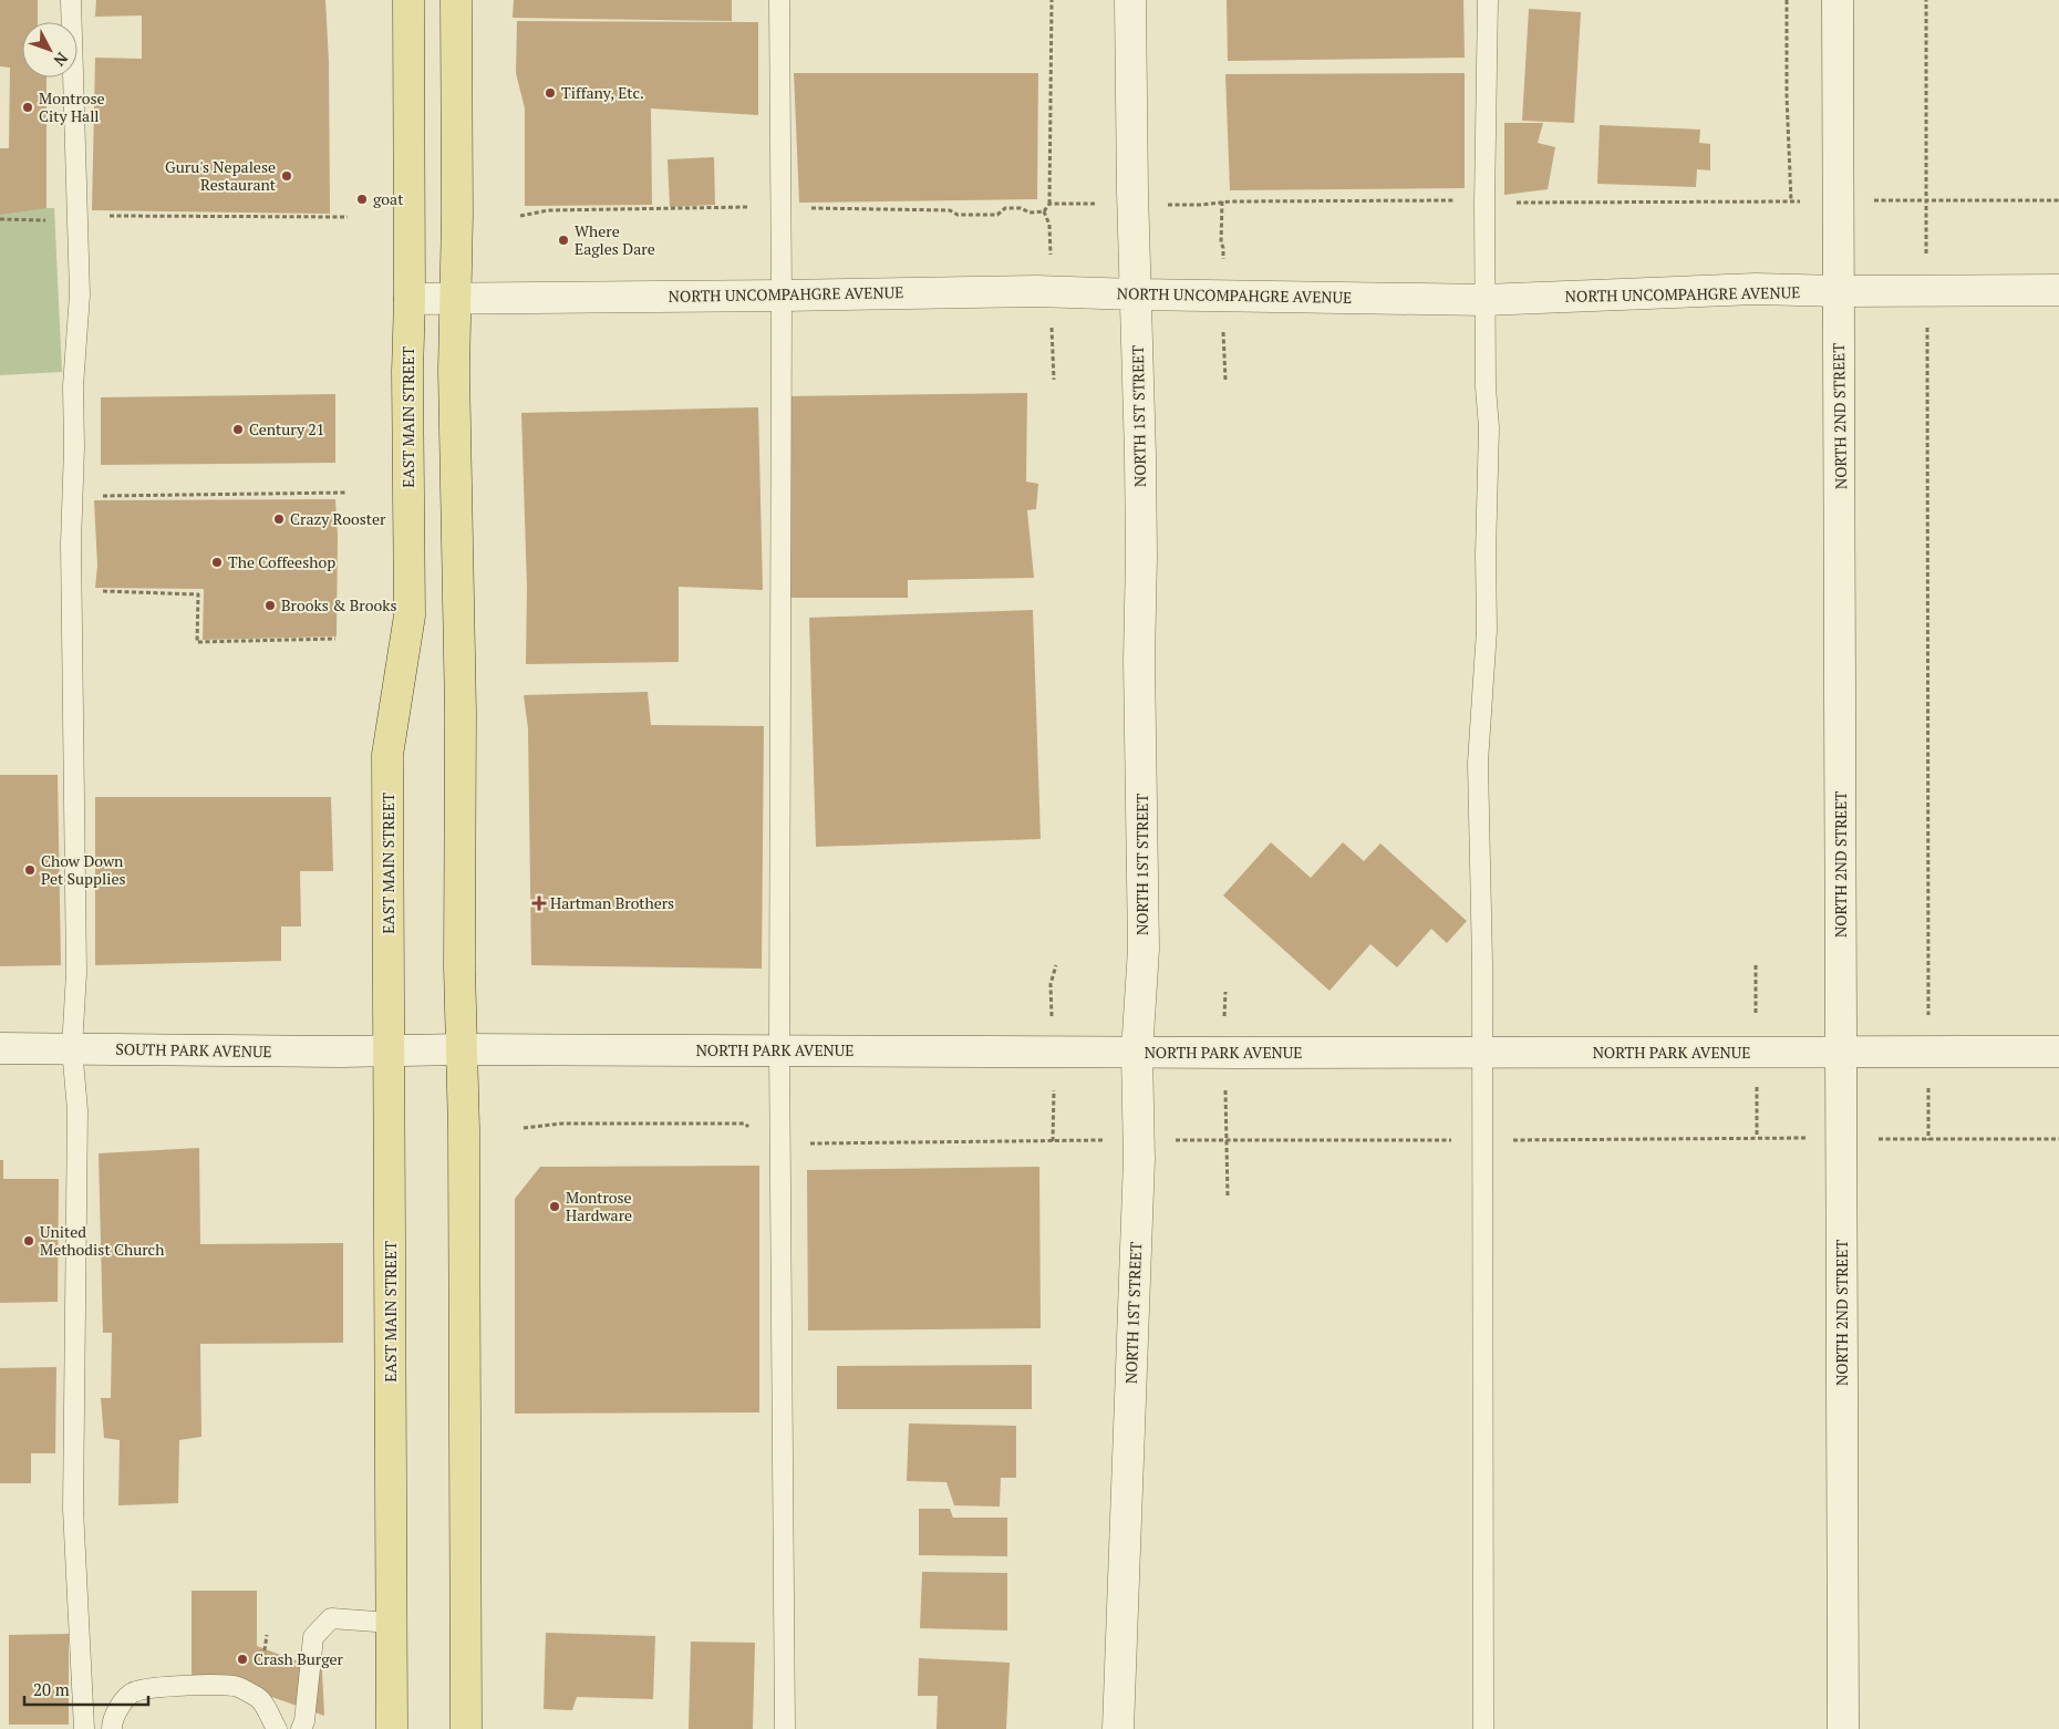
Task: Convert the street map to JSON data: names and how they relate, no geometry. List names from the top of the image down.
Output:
{
  "streets": {
    "main road": ["EAST MAIN STREET"],
    "street": [
      "NORTH UNCOMPAHGRE AVENUE",
      "NORTH 1ST STREET",
      "NORTH 2ND STREET",
      "SOUTH PARK AVENUE",
      "NORTH PARK AVENUE"
    ]
  },
  "crossings": [
    ["NORTH UNCOMPAHGRE AVENUE", "NORTH 1ST STREET"],
    ["NORTH UNCOMPAHGRE AVENUE", "NORTH 2ND STREET"],
    ["NORTH UNCOMPAHGRE AVENUE", "EAST MAIN STREET"],
    ["NORTH 1ST STREET", "NORTH PARK AVENUE"],
    ["NORTH 2ND STREET", "NORTH PARK AVENUE"],
    ["EAST MAIN STREET", "SOUTH PARK AVENUE"],
    ["EAST MAIN STREET", "NORTH PARK AVENUE"],
    ["SOUTH PARK AVENUE", "NORTH PARK AVENUE"]
  ],
  "places": {
    "other": [
      "Tiffany, Etc.",
      "Montrose City Hall",
      "Guru's Nepalese Restaurant",
      "goat",
      "Where Eagles Dare",
      "Century 21",
      "Crazy Rooster",
      "The Coffeeshop",
      "Brooks & Brooks",
      "Chow Down Pet Supplies",
      "Montrose Hardware",
      "United Methodist Church",
      "Crash Burger"
    ],
    "health": ["Hartman Brothers"]
  },
  "scale_bar": "20 m",
  "north": "bottom right"
}
